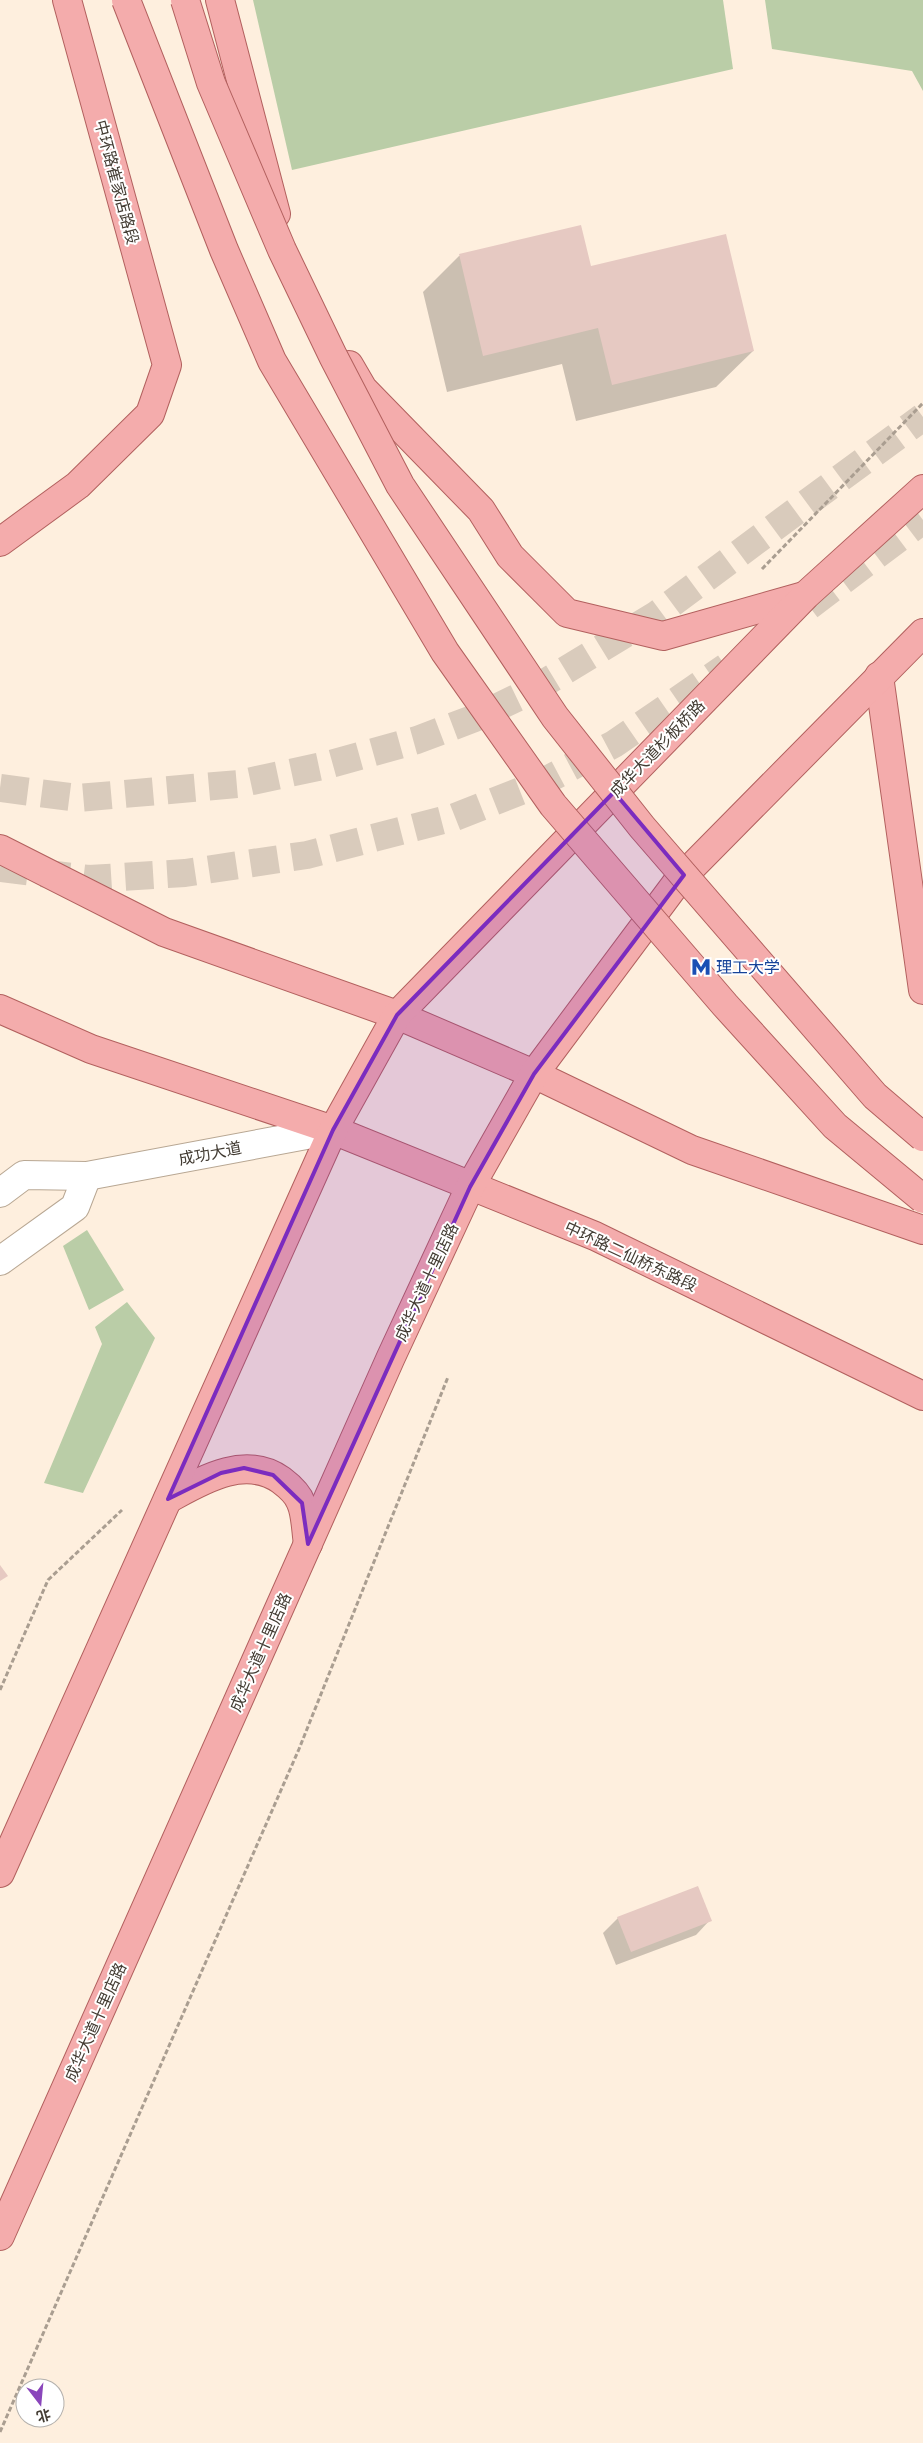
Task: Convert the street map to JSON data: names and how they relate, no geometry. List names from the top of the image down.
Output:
{
  "streets": {
    "main road": [
      "中环路崔家店路段",
      "成华大道杉板桥路",
      "中环路二仙桥东路段",
      "成华大道十里店路"
    ],
    "street": ["成功大道"]
  },
  "crossings": [
    ["成功大道", "中环路二仙桥东路段"],
    ["中环路二仙桥东路段", "成华大道十里店路"]
  ],
  "places": {
    "metro station": ["理工大学"]
  },
  "north": "bottom"
}
